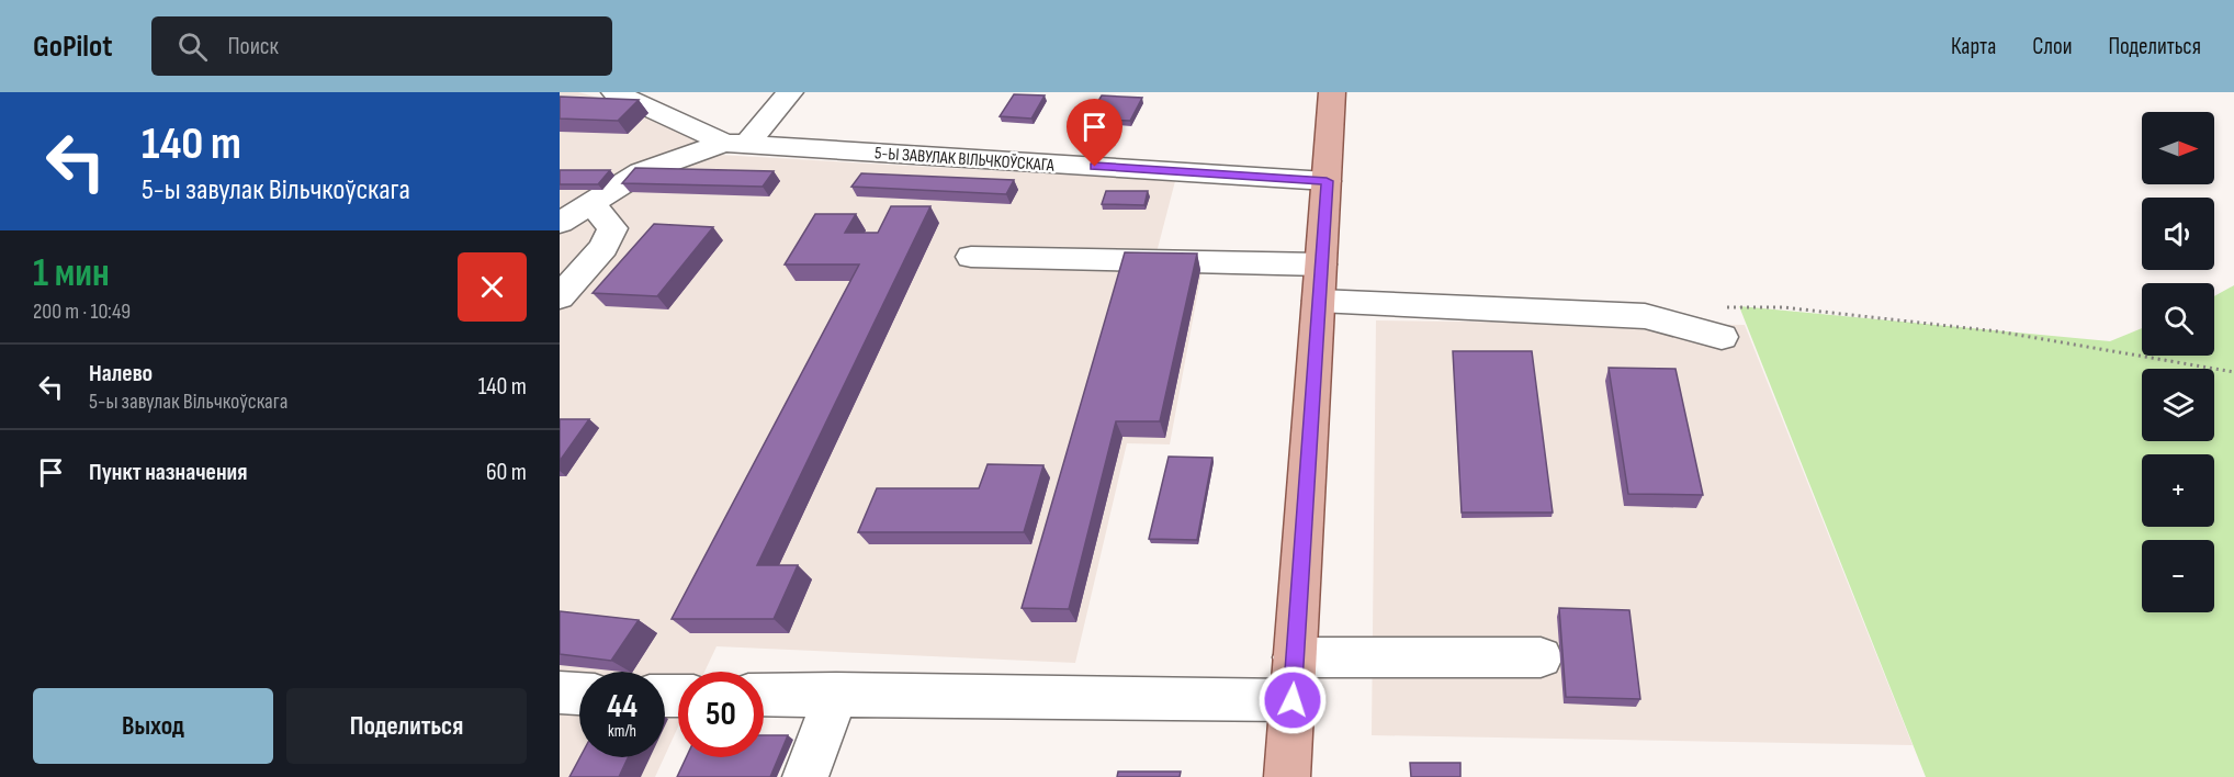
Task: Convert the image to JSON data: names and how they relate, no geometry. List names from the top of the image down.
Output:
{
  "streets": {
    "street": ["5-Ы ЗАВУЛАК ВІЛЬЧКОЎСКАГА"]
  },
  "north": "right",
  "page": {
    "header": "GoPilot",
    "search": "Поиск",
    "nav": ["Карта", "Слои", "Поделиться"],
    "turn": ["140 m", "5-ы завулак Вільчкоўскага"],
    "map_buttons": ["+", "−"],
    "heading": ["1 мин", "200 m · 10:49"],
    "list": [
      {
        "name": "Налево",
        "note": "5-ы завулак Вільчкоўскага",
        "value": "140 m"
      },
      {
        "name": "Пункт назначения",
        "value": "60 m"
      }
    ],
    "speed": "44 km/h",
    "limit": "50",
    "buttons": ["Выход", "Поделиться"]
  }
}
